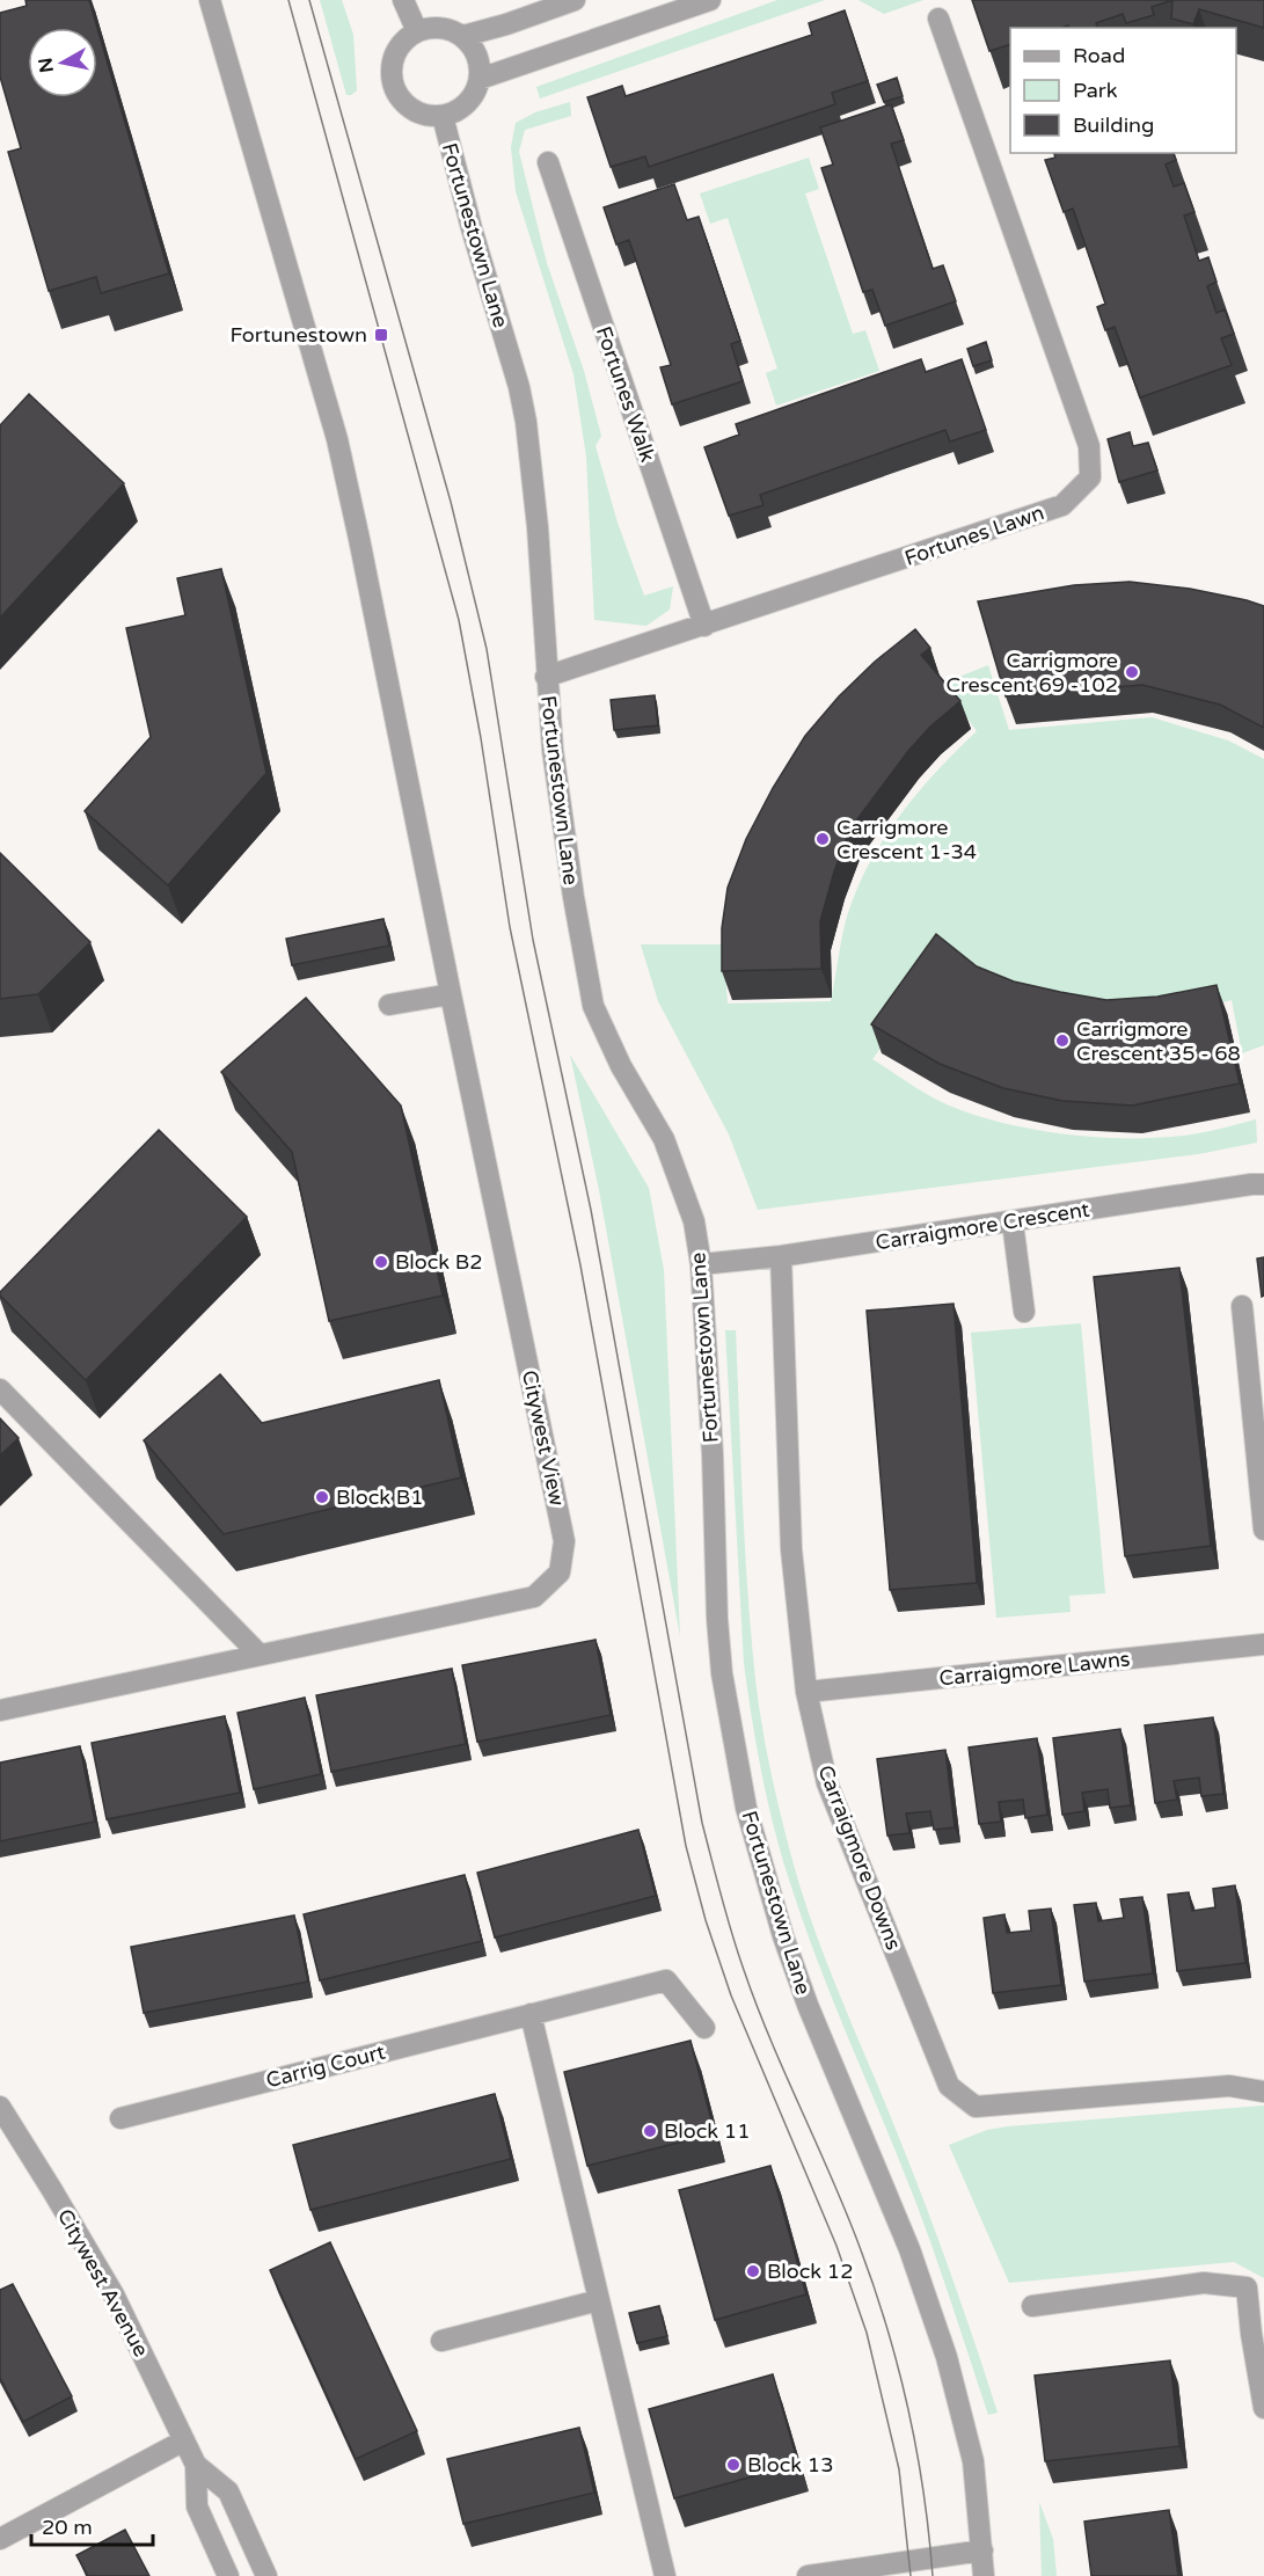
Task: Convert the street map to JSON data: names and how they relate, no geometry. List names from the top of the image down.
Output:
{
  "streets": {
    "street": [
      "Fortunestown Lane",
      "Fortunes Walk",
      "Fortunes Lawn",
      "Carraigmore Crescent",
      "Citywest View",
      "Carraigmore Lawns",
      "Carraigmore Downs",
      "Carrig Court",
      "Citywest Avenue"
    ]
  },
  "crossings": [
    ["Fortunestown Lane", "Fortunes Lawn"],
    ["Fortunestown Lane", "Carraigmore Crescent"],
    ["Fortunes Walk", "Fortunes Lawn"],
    ["Carraigmore Crescent", "Carraigmore Downs"],
    ["Carraigmore Lawns", "Carraigmore Downs"]
  ],
  "places": {
    "transit": ["Fortunestown"],
    "other": [
      "Carrigmore Crescent 69 -102",
      "Carrigmore Crescent 1-34",
      "Carrigmore Crescent 35 - 68",
      "Block B2",
      "Block B1",
      "Block 11",
      "Block 12",
      "Block 13"
    ]
  },
  "legend": ["Road", "Park", "Building"],
  "scale_bar": "20 m",
  "north": "left"
}
